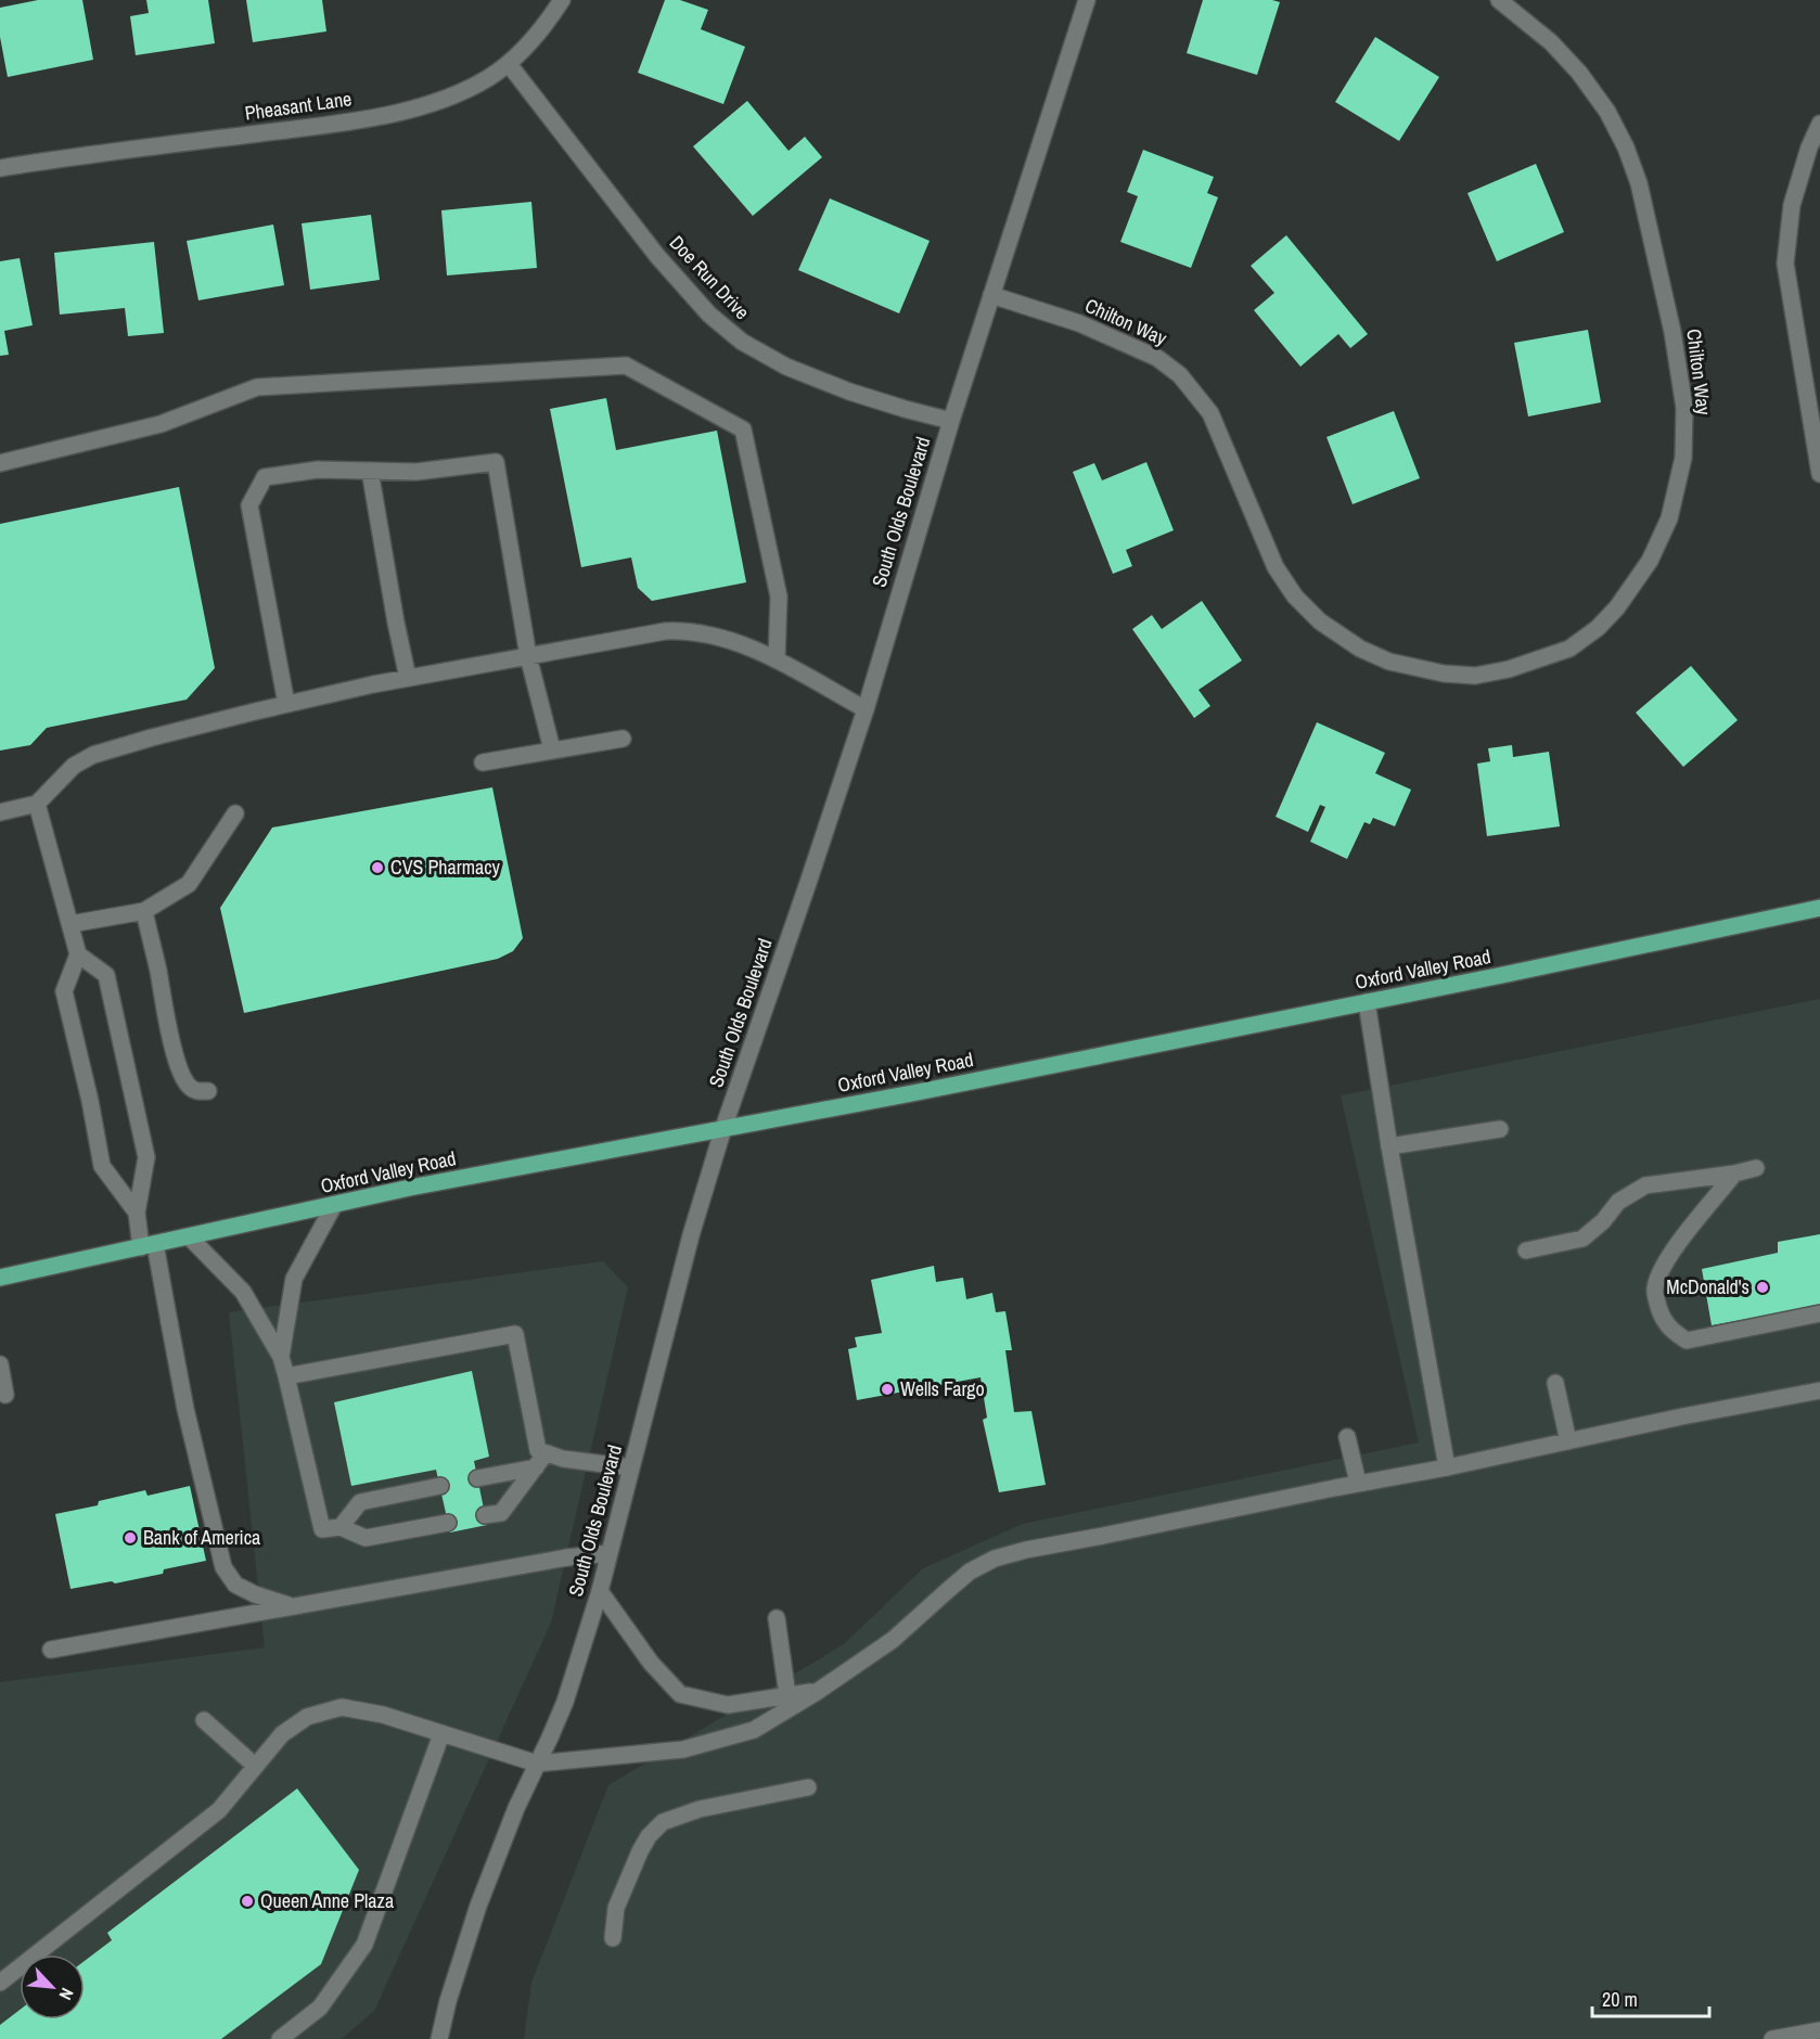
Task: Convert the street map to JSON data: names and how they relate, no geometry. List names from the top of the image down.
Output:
{
  "streets": {
    "main road": ["Oxford Valley Road"],
    "street": [
      "Pheasant Lane",
      "Doe Run Drive",
      "Chilton Way",
      "South Olds Boulevard"
    ]
  },
  "crossings": [
    ["Pheasant Lane", "Doe Run Drive"],
    ["Doe Run Drive", "South Olds Boulevard"],
    ["Chilton Way", "South Olds Boulevard"],
    ["South Olds Boulevard", "Oxford Valley Road"]
  ],
  "places": [
    "CVS Pharmacy",
    "McDonald's",
    "Wells Fargo",
    "Bank of America",
    "Queen Anne Plaza"
  ],
  "scale_bar": "20 m",
  "north": "bottom right"
}
